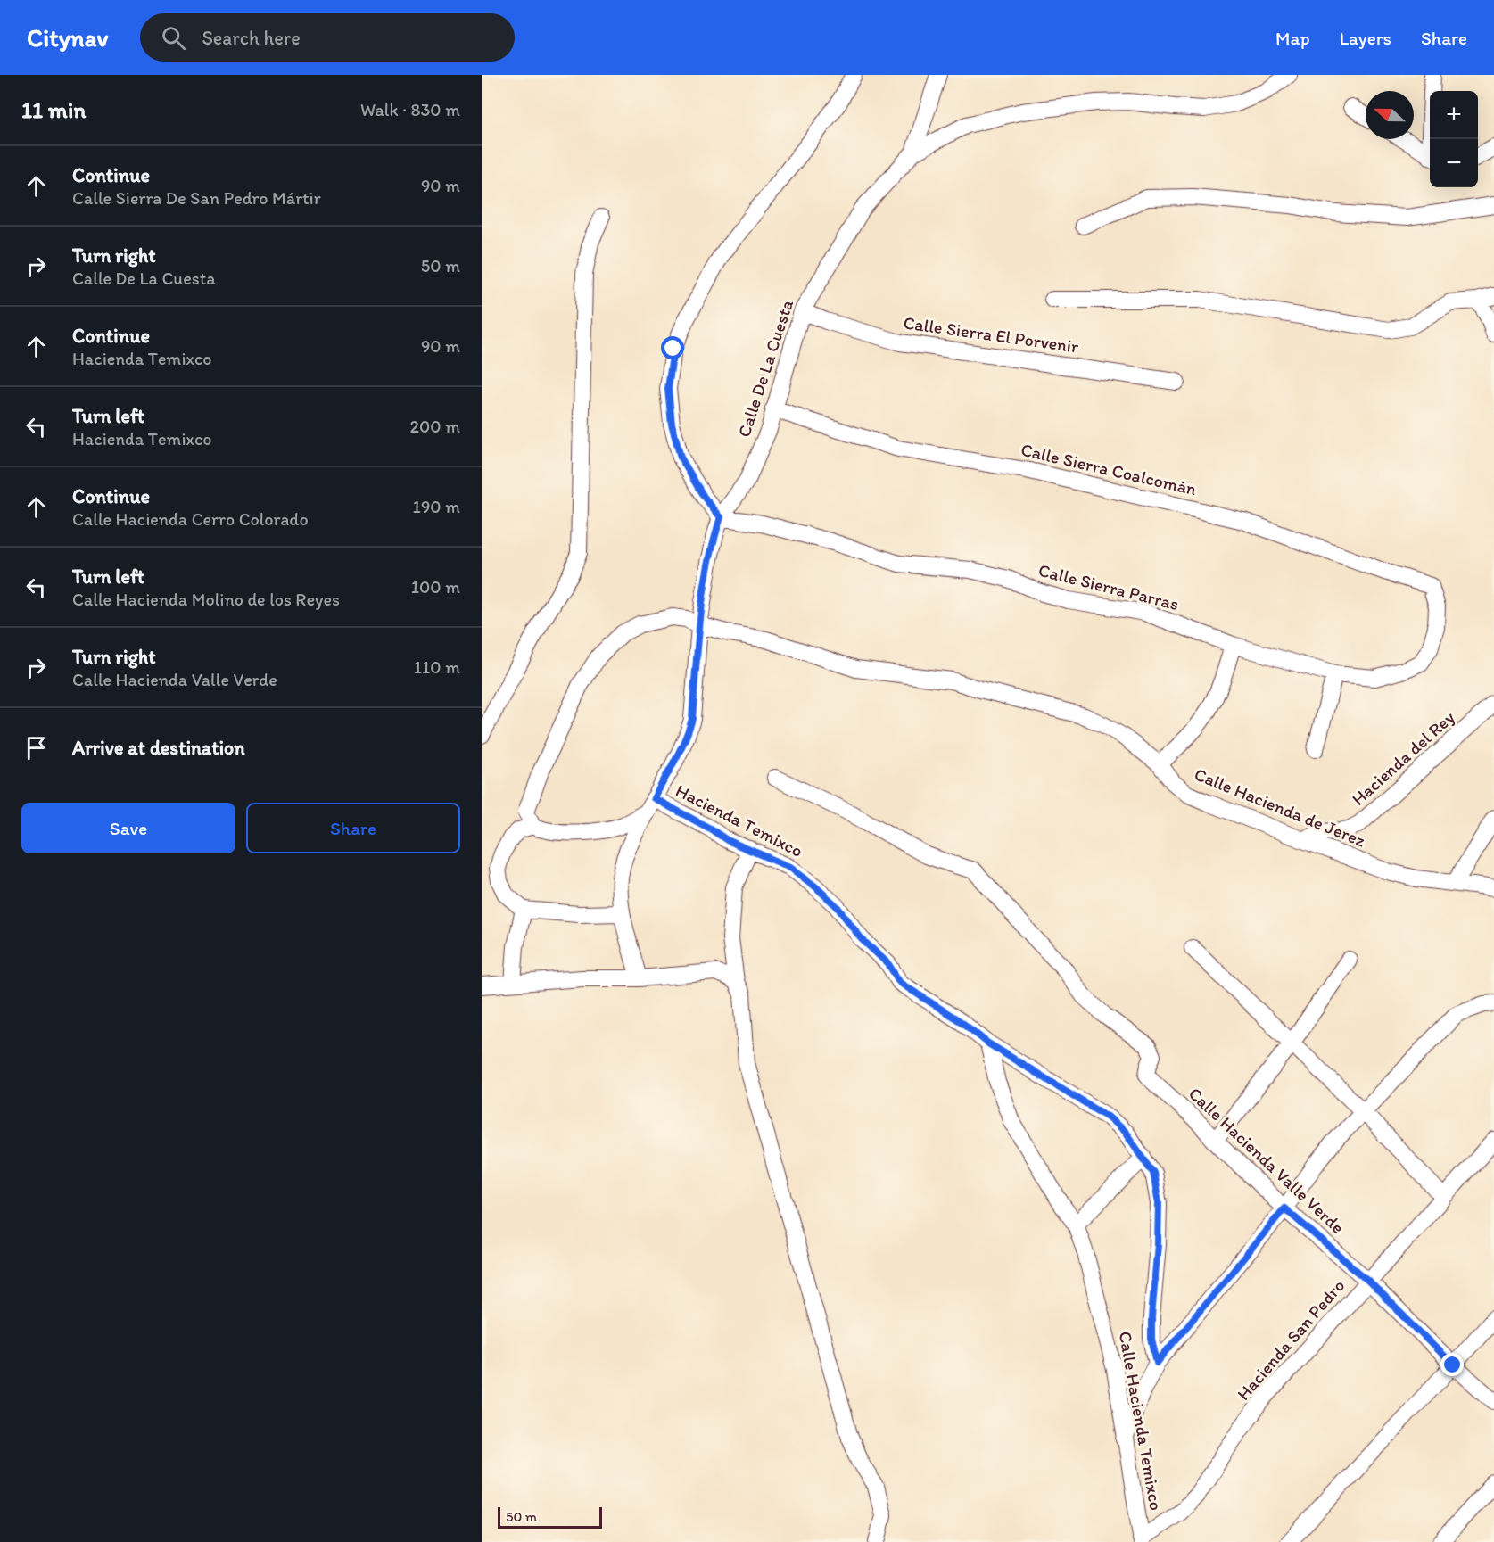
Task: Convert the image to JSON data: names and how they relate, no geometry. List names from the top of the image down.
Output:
{
  "streets": {
    "street": [
      "Calle Sierra El Porvenir",
      "Calle De La Cuesta",
      "Calle Sierra Coalcomán",
      "Calle Sierra Parras",
      "Hacienda del Rey",
      "Calle Hacienda de Jerez",
      "Hacienda Temixco",
      "Calle Hacienda Valle Verde",
      "Hacienda San Pedro",
      "Calle Hacienda Temixco"
    ]
  },
  "crossings": [
    ["Calle Sierra El Porvenir", "Calle De La Cuesta"],
    ["Calle De La Cuesta", "Calle Sierra Coalcomán"],
    ["Calle De La Cuesta", "Calle Sierra Parras"],
    ["Calle De La Cuesta", "Calle Hacienda de Jerez"],
    ["Calle De La Cuesta", "Hacienda Temixco"],
    ["Calle Sierra Coalcomán", "Calle Sierra Parras"],
    ["Hacienda del Rey", "Calle Hacienda de Jerez"],
    ["Calle Hacienda de Jerez", "Hacienda Temixco"],
    ["Hacienda Temixco", "Calle Hacienda Temixco"],
    ["Calle Hacienda Valle Verde", "Hacienda San Pedro"],
    ["Hacienda San Pedro", "Calle Hacienda Temixco"]
  ],
  "scale_bar": "50 m",
  "north": "left",
  "page": {
    "header": "Citynav",
    "search": "Search here",
    "nav": ["Map", "Layers", "Share"],
    "heading": ["11 min", "Walk · 830 m"],
    "map_buttons": ["+", "−"],
    "list": [
      ["Continue", "Calle Sierra De San Pedro Mártir", "90 m"],
      ["Turn right", "Calle De La Cuesta", "50 m"],
      ["Continue", "Hacienda Temixco", "90 m"],
      ["Turn left", "Hacienda Temixco", "200 m"],
      ["Continue", "Calle Hacienda Cerro Colorado", "190 m"],
      ["Turn left", "Calle Hacienda Molino de los Reyes", "100 m"],
      ["Turn right", "Calle Hacienda Valle Verde", "110 m"],
      "Arrive at destination"
    ],
    "buttons": ["Save", "Share"],
    "scale": "50 m"
  }
}
